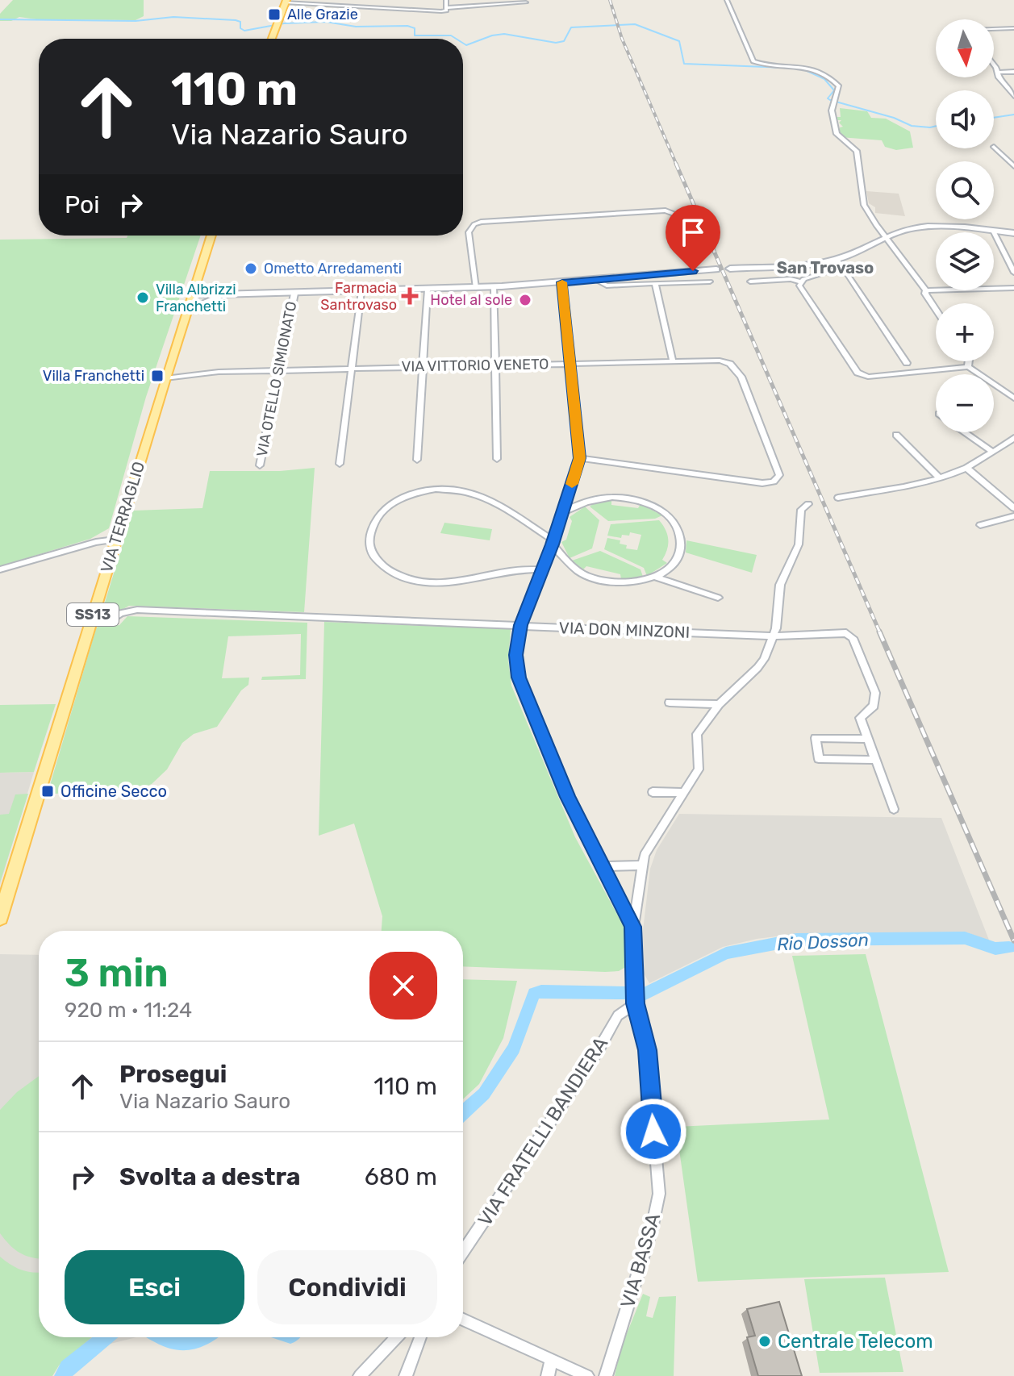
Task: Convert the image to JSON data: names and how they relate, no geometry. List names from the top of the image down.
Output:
{
  "streets": {
    "main road": ["VIA TERRAGLIO", "SS13"],
    "street": [
      "VIA VITTORIO VENETO",
      "VIA OTELLO SIMIONATO",
      "VIA DON MINZONI",
      "VIA FRATELLI BANDIERA",
      "VIA BASSA"
    ]
  },
  "crossings": [
    ["VIA VITTORIO VENETO", "VIA OTELLO SIMIONATO"],
    ["VIA VITTORIO VENETO", "VIA TERRAGLIO"],
    ["VIA TERRAGLIO", "VIA DON MINZONI"],
    ["VIA DON MINZONI", "VIA BASSA"],
    ["VIA FRATELLI BANDIERA", "VIA BASSA"]
  ],
  "districts": ["San Trovaso"],
  "water": ["Rio Dosson"],
  "places": {
    "transit": ["Alle Grazie", "Villa Franchetti", "Officine Secco"],
    "other": [
      "Ometto Arredamenti",
      "Villa Albrizzi Franchetti",
      "Hotel al sole",
      "Centrale Telecom"
    ],
    "health": ["Farmacia Santrovaso"]
  },
  "north": "bottom",
  "page": {
    "map_buttons": ["+", "−"],
    "turn": ["110 m", "Via Nazario Sauro"],
    "then": "Poi",
    "heading": ["3 min", "920 m · 11:24"],
    "list": [
      {
        "name": "Prosegui",
        "note": "Via Nazario Sauro",
        "value": "110 m"
      },
      {
        "name": "Svolta a destra",
        "value": "680 m"
      }
    ],
    "buttons": ["Esci", "Condividi"]
  }
}
